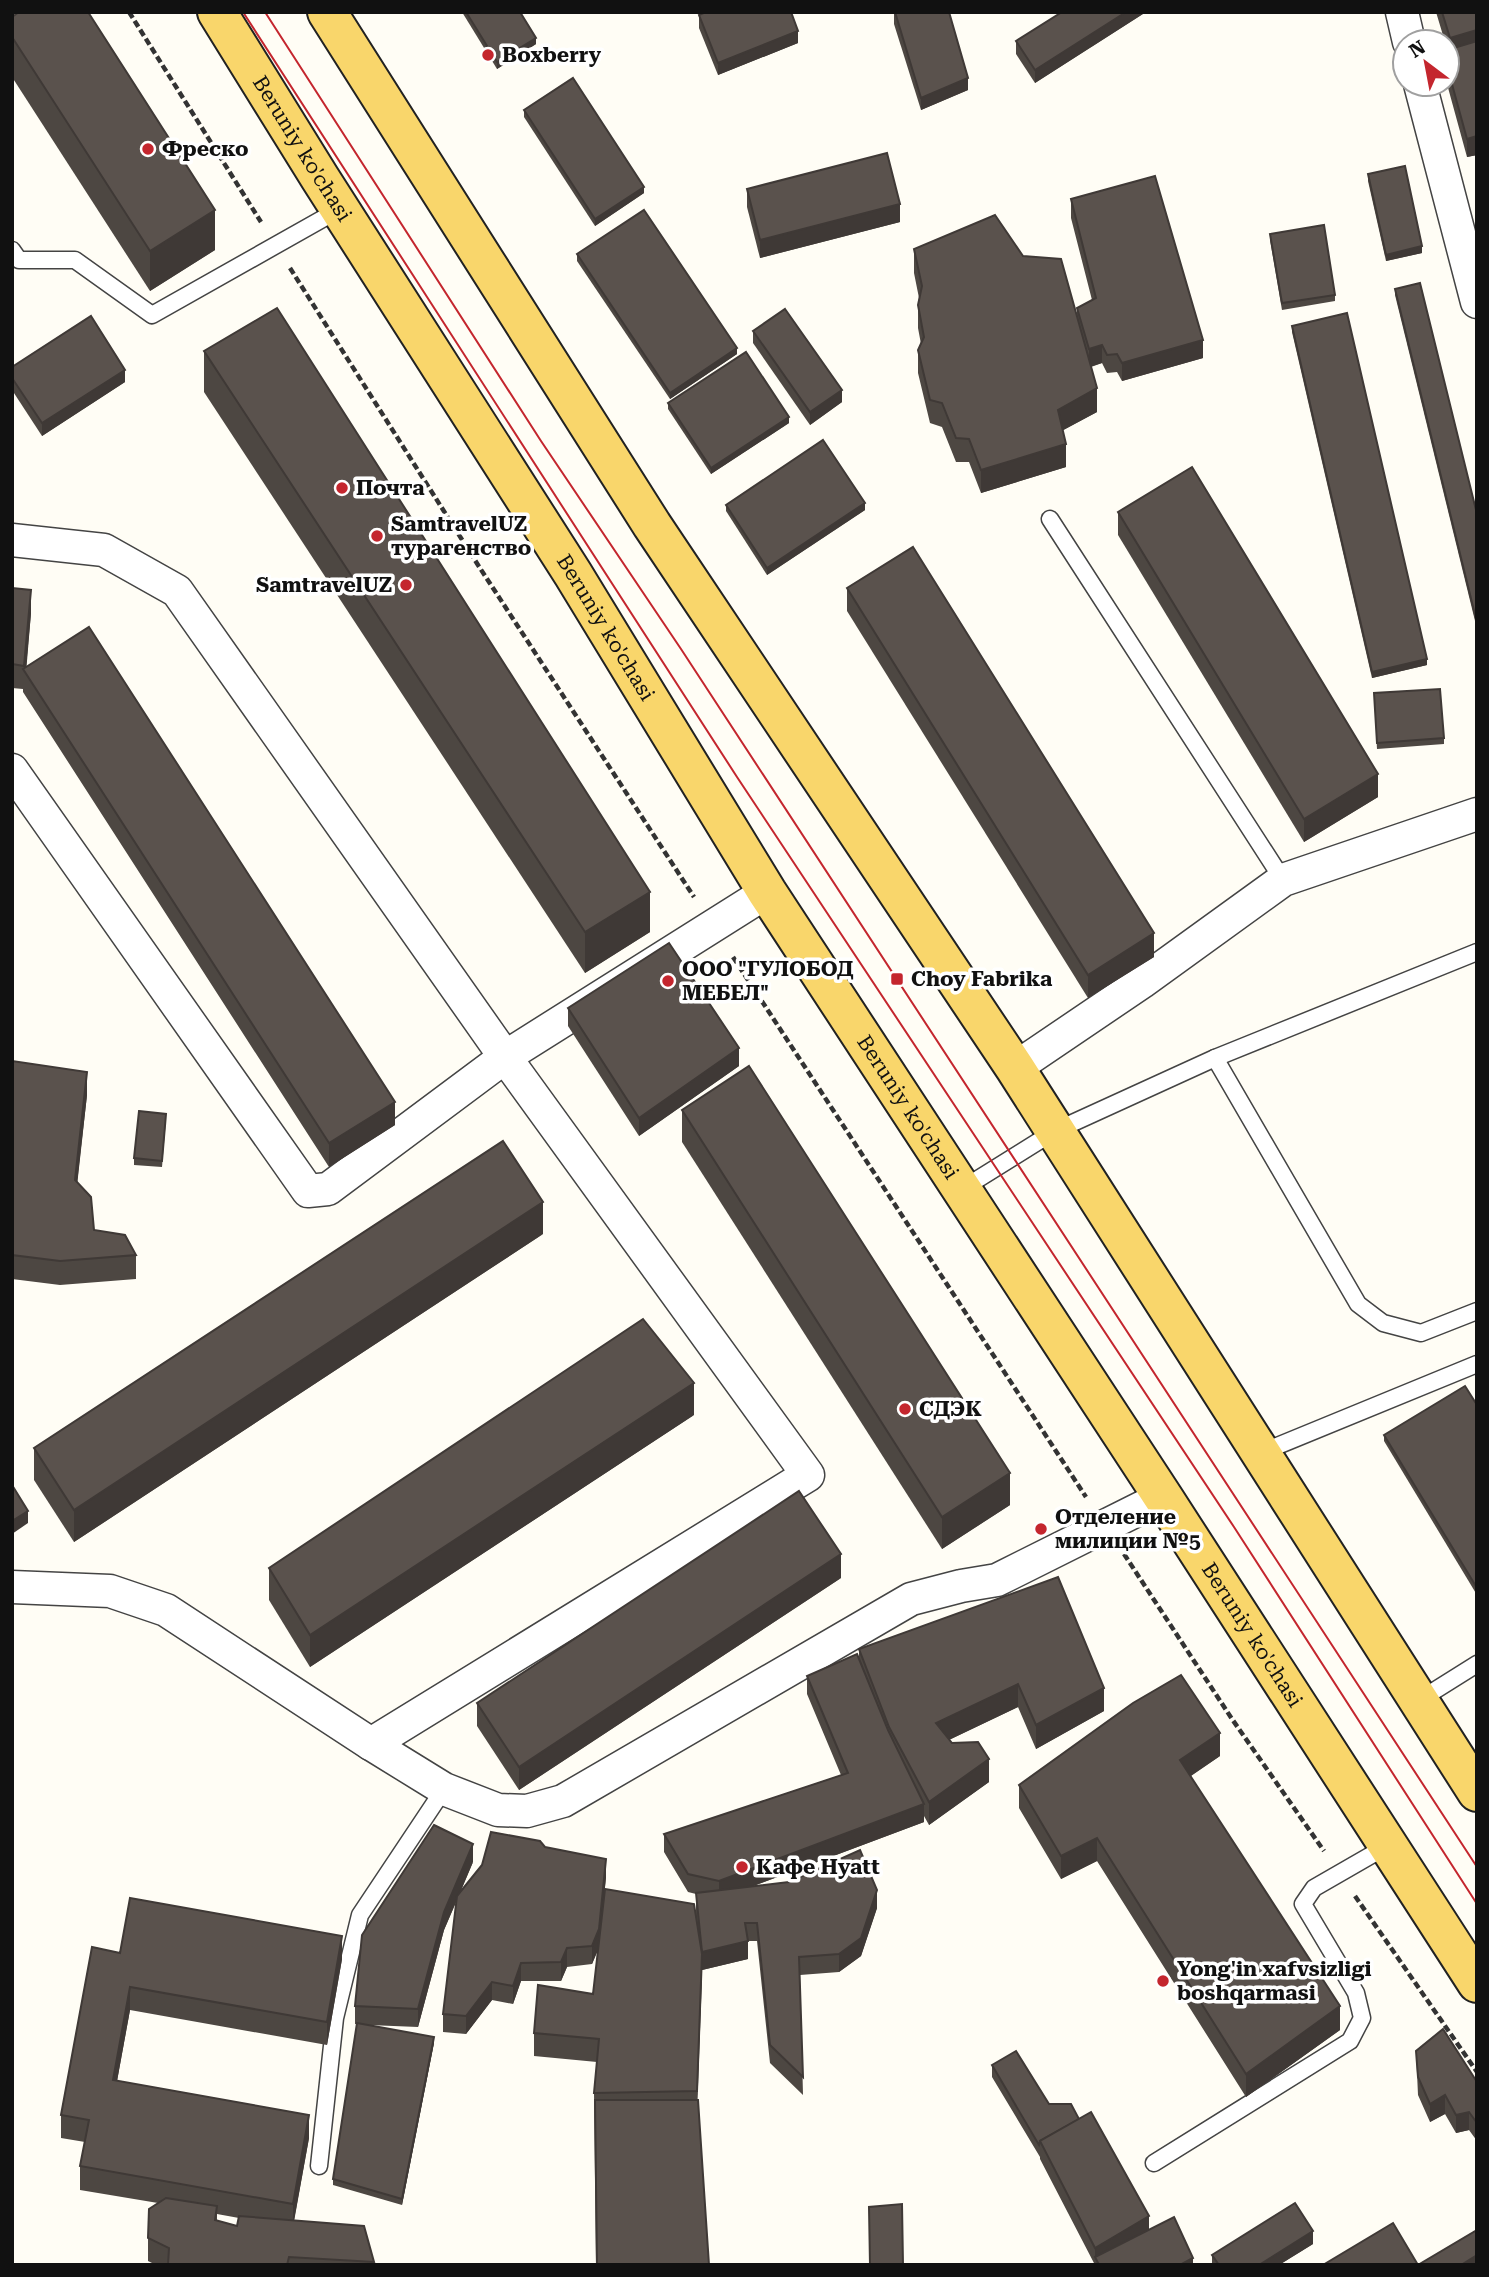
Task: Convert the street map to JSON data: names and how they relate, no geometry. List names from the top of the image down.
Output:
{
  "streets": {
    "main road": ["Beruniy ko'chasi"]
  },
  "places": {
    "other": [
      "Boxberry",
      "Фреско",
      "Почта",
      "SamtravelUZ турагенство",
      "SamtravelUZ",
      "ООО \"ГУЛОБОД МЕБЕЛ\"",
      "СДЭК",
      "Отделение милиции №5",
      "Кафе Hyatt",
      "Yong'in xafvsizligi boshqarmasi"
    ],
    "transit": ["Choy Fabrika"]
  },
  "north": "top left"
}
